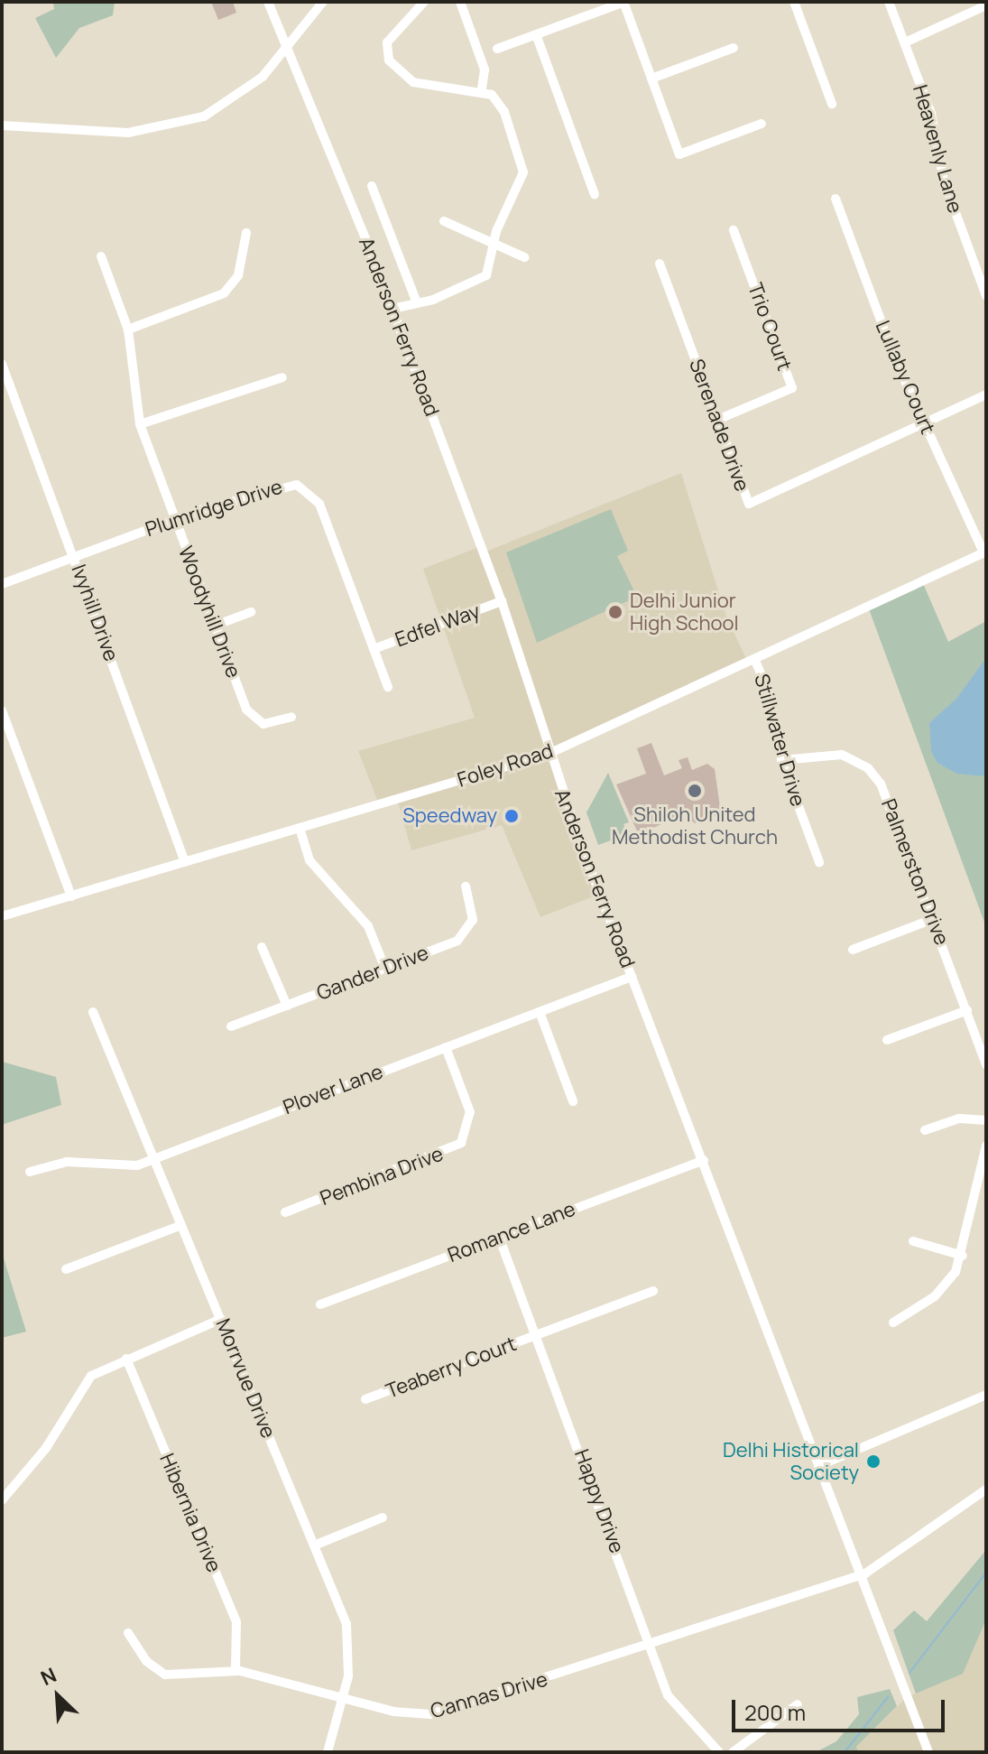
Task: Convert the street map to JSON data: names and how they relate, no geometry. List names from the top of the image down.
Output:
{
  "streets": {
    "street": [
      "Heavenly Lane",
      "Anderson Ferry Road",
      "Trio Court",
      "Lullaby Court",
      "Serenade Drive",
      "Plumridge Drive",
      "Woodyhill Drive",
      "Ivyhill Drive",
      "Edfel Way",
      "Stillwater Drive",
      "Foley Road",
      "Palmerston Drive",
      "Gander Drive",
      "Plover Lane",
      "Pembina Drive",
      "Romance Lane",
      "Teaberry Court",
      "Morrvue Drive",
      "Happy Drive",
      "Hibernia Drive",
      "Cannas Drive"
    ]
  },
  "crossings": [
    ["Anderson Ferry Road", "Edfel Way"],
    ["Anderson Ferry Road", "Foley Road"],
    ["Anderson Ferry Road", "Plover Lane"],
    ["Anderson Ferry Road", "Romance Lane"],
    ["Anderson Ferry Road", "Cannas Drive"],
    ["Trio Court", "Serenade Drive"],
    ["Lullaby Court", "Serenade Drive"],
    ["Lullaby Court", "Foley Road"],
    ["Plumridge Drive", "Woodyhill Drive"],
    ["Plumridge Drive", "Ivyhill Drive"],
    ["Plumridge Drive", "Edfel Way"],
    ["Ivyhill Drive", "Foley Road"],
    ["Stillwater Drive", "Foley Road"],
    ["Stillwater Drive", "Palmerston Drive"],
    ["Plover Lane", "Pembina Drive"],
    ["Plover Lane", "Morrvue Drive"],
    ["Romance Lane", "Happy Drive"],
    ["Teaberry Court", "Happy Drive"],
    ["Morrvue Drive", "Cannas Drive"],
    ["Happy Drive", "Cannas Drive"],
    ["Hibernia Drive", "Cannas Drive"]
  ],
  "places": [
    "Delhi Junior High School",
    "Shiloh United Methodist Church",
    "Speedway",
    "Delhi Historical Society"
  ],
  "scale_bar": "200 m",
  "north": "top left"
}
